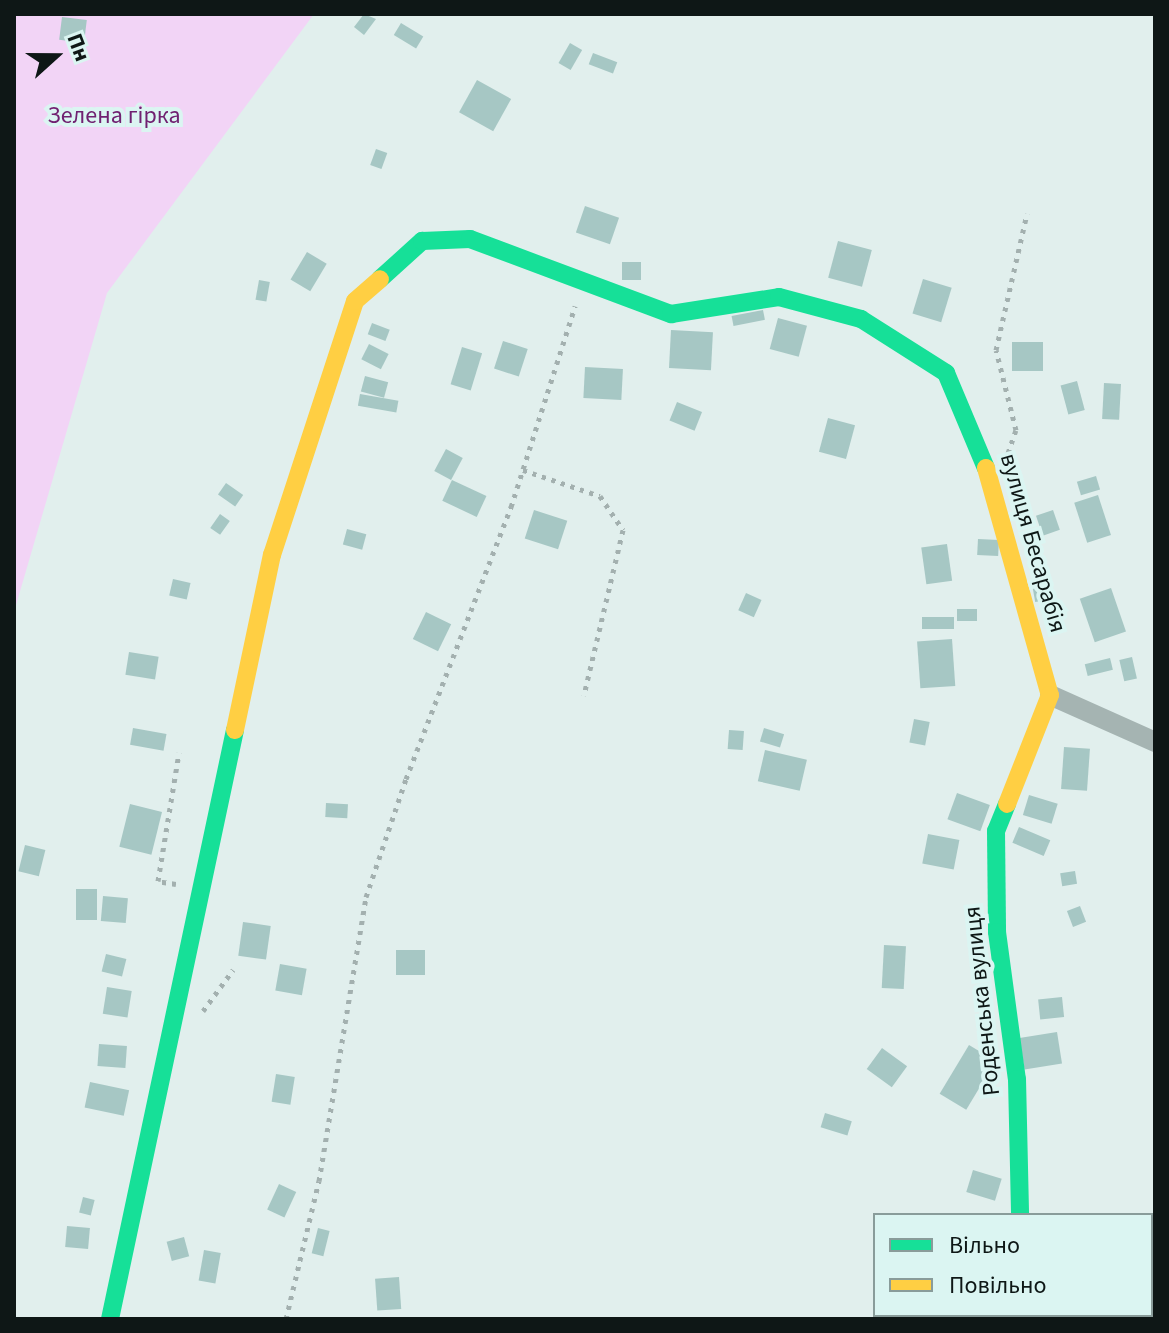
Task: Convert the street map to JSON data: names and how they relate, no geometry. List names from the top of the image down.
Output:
{
  "streets": {
    "street": ["вулиця Бесарабія", "Роденська вулиця"]
  },
  "crossings": [
    ["вулиця Бесарабія", "Роденська вулиця"]
  ],
  "parks": ["Зелена гірка"],
  "legend": ["Вільно", "Повільно"],
  "north": "right"
}
